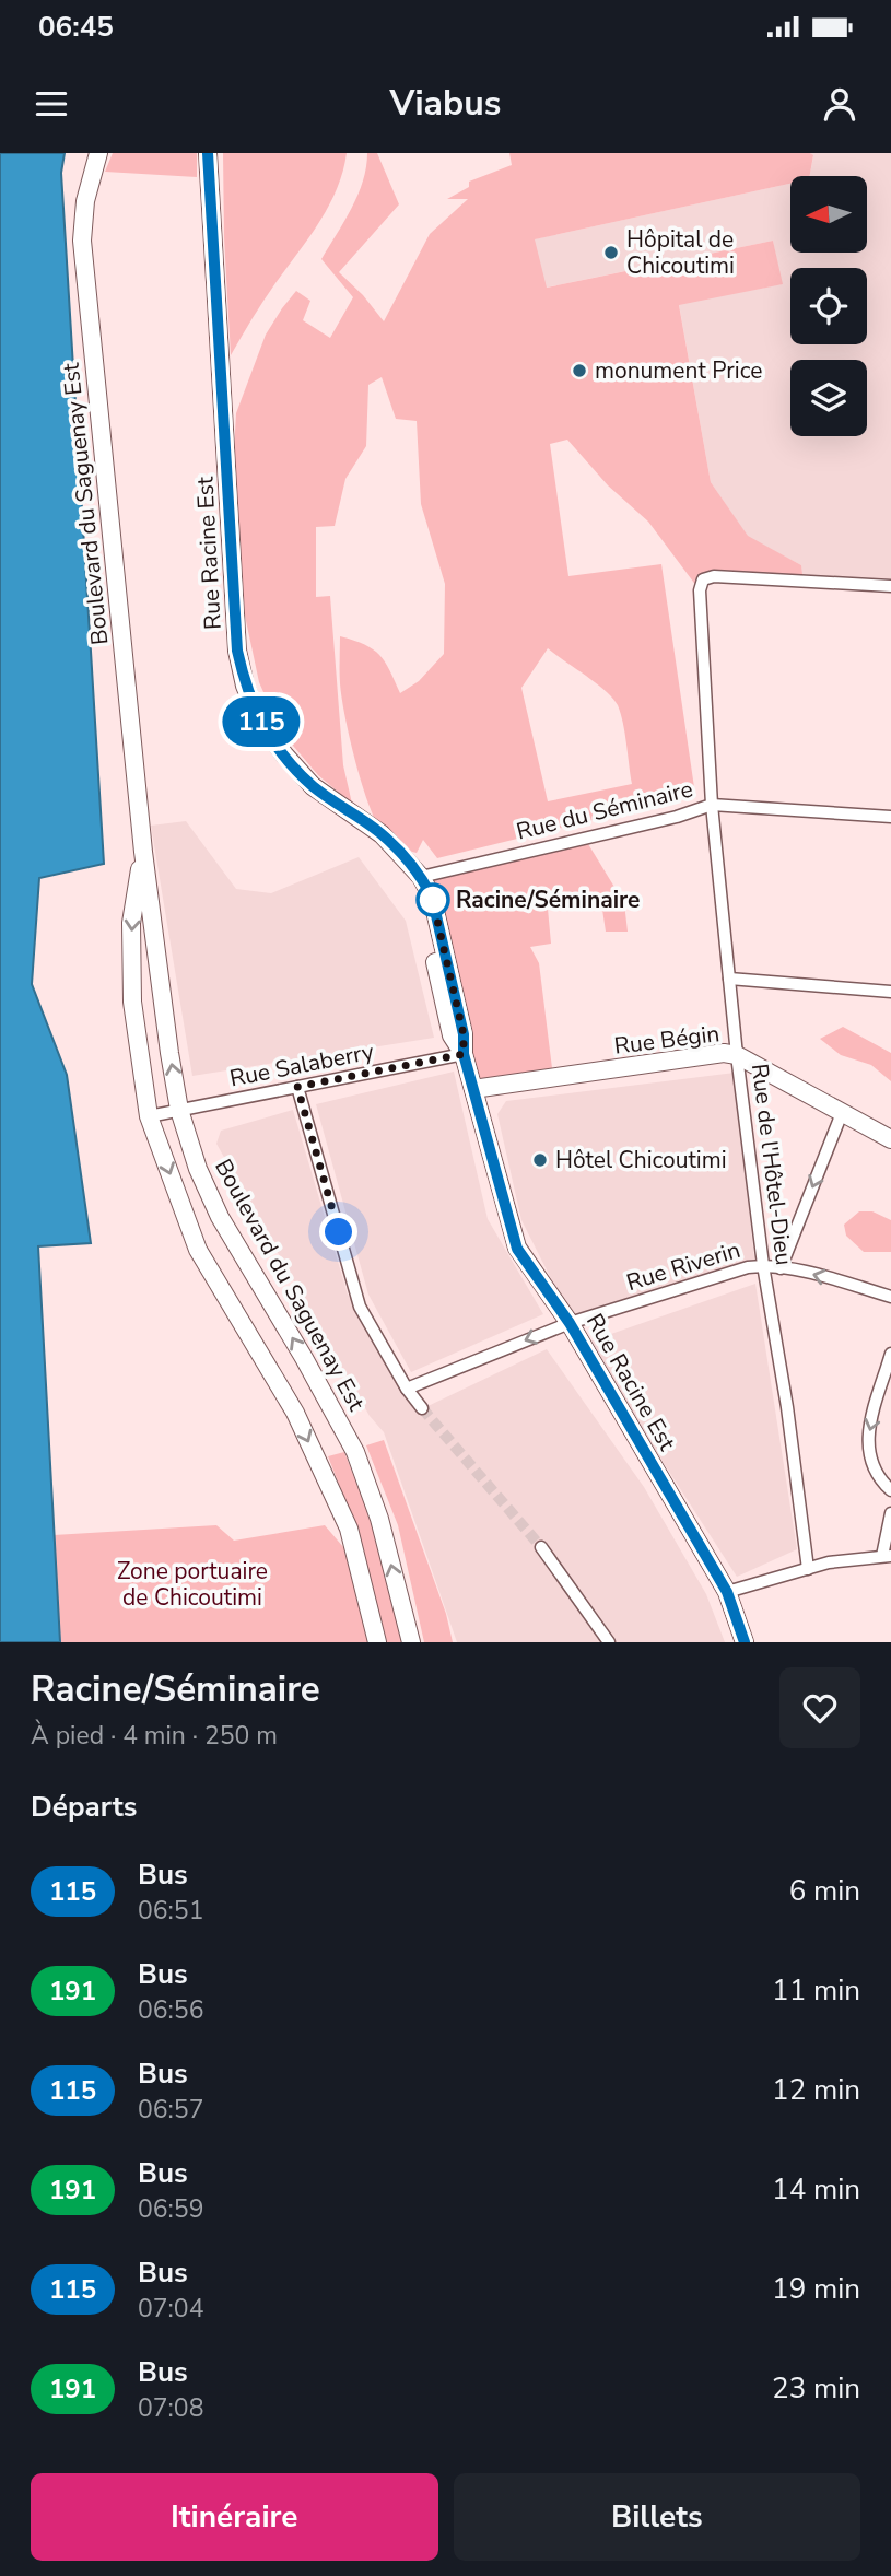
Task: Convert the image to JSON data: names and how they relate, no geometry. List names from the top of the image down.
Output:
{
  "streets": {
    "main road": ["Boulevard du Saguenay Est", "Rue Racine Est", "Rue Bégin"],
    "street": [
      "Rue du Séminaire",
      "Rue Salaberry",
      "Rue de l'Hôtel-Dieu",
      "Rue Riverin"
    ]
  },
  "crossings": [
    ["Boulevard du Saguenay Est", "Rue Salaberry"],
    ["Rue Racine Est", "Rue du Séminaire"],
    ["Rue Racine Est", "Rue Bégin"],
    ["Rue Racine Est", "Rue Salaberry"],
    ["Rue Racine Est", "Rue Riverin"],
    ["Rue du Séminaire", "Rue de l'Hôtel-Dieu"],
    ["Rue Bégin", "Rue de l'Hôtel-Dieu"],
    ["Rue de l'Hôtel-Dieu", "Rue Riverin"]
  ],
  "one_way": ["Rue Riverin"],
  "parks": ["Zone portuaire de Chicoutimi"],
  "places": [
    "Hôpital de Chicoutimi",
    "monument Price",
    "Racine/Séminaire",
    "Hôtel Chicoutimi"
  ],
  "lines": ["bus line 115"],
  "north": "left",
  "page": {
    "status": "06:45",
    "header": "Viabus",
    "on_map": "115",
    "heading": [
      ["Racine/Séminaire", "À pied · 4 min · 250 m"],
      "Départs"
    ],
    "list": [
      {
        "mark": "115",
        "name": "Bus",
        "note": "06:51",
        "value": "6 min"
      },
      {
        "mark": "191",
        "name": "Bus",
        "note": "06:56",
        "value": "11 min"
      },
      {
        "mark": "115",
        "name": "Bus",
        "note": "06:57",
        "value": "12 min"
      },
      {
        "mark": "191",
        "name": "Bus",
        "note": "06:59",
        "value": "14 min"
      },
      {
        "mark": "115",
        "name": "Bus",
        "note": "07:04",
        "value": "19 min"
      },
      {
        "mark": "191",
        "name": "Bus",
        "note": "07:08",
        "value": "23 min"
      }
    ],
    "buttons": ["Itinéraire", "Billets"]
  }
}
